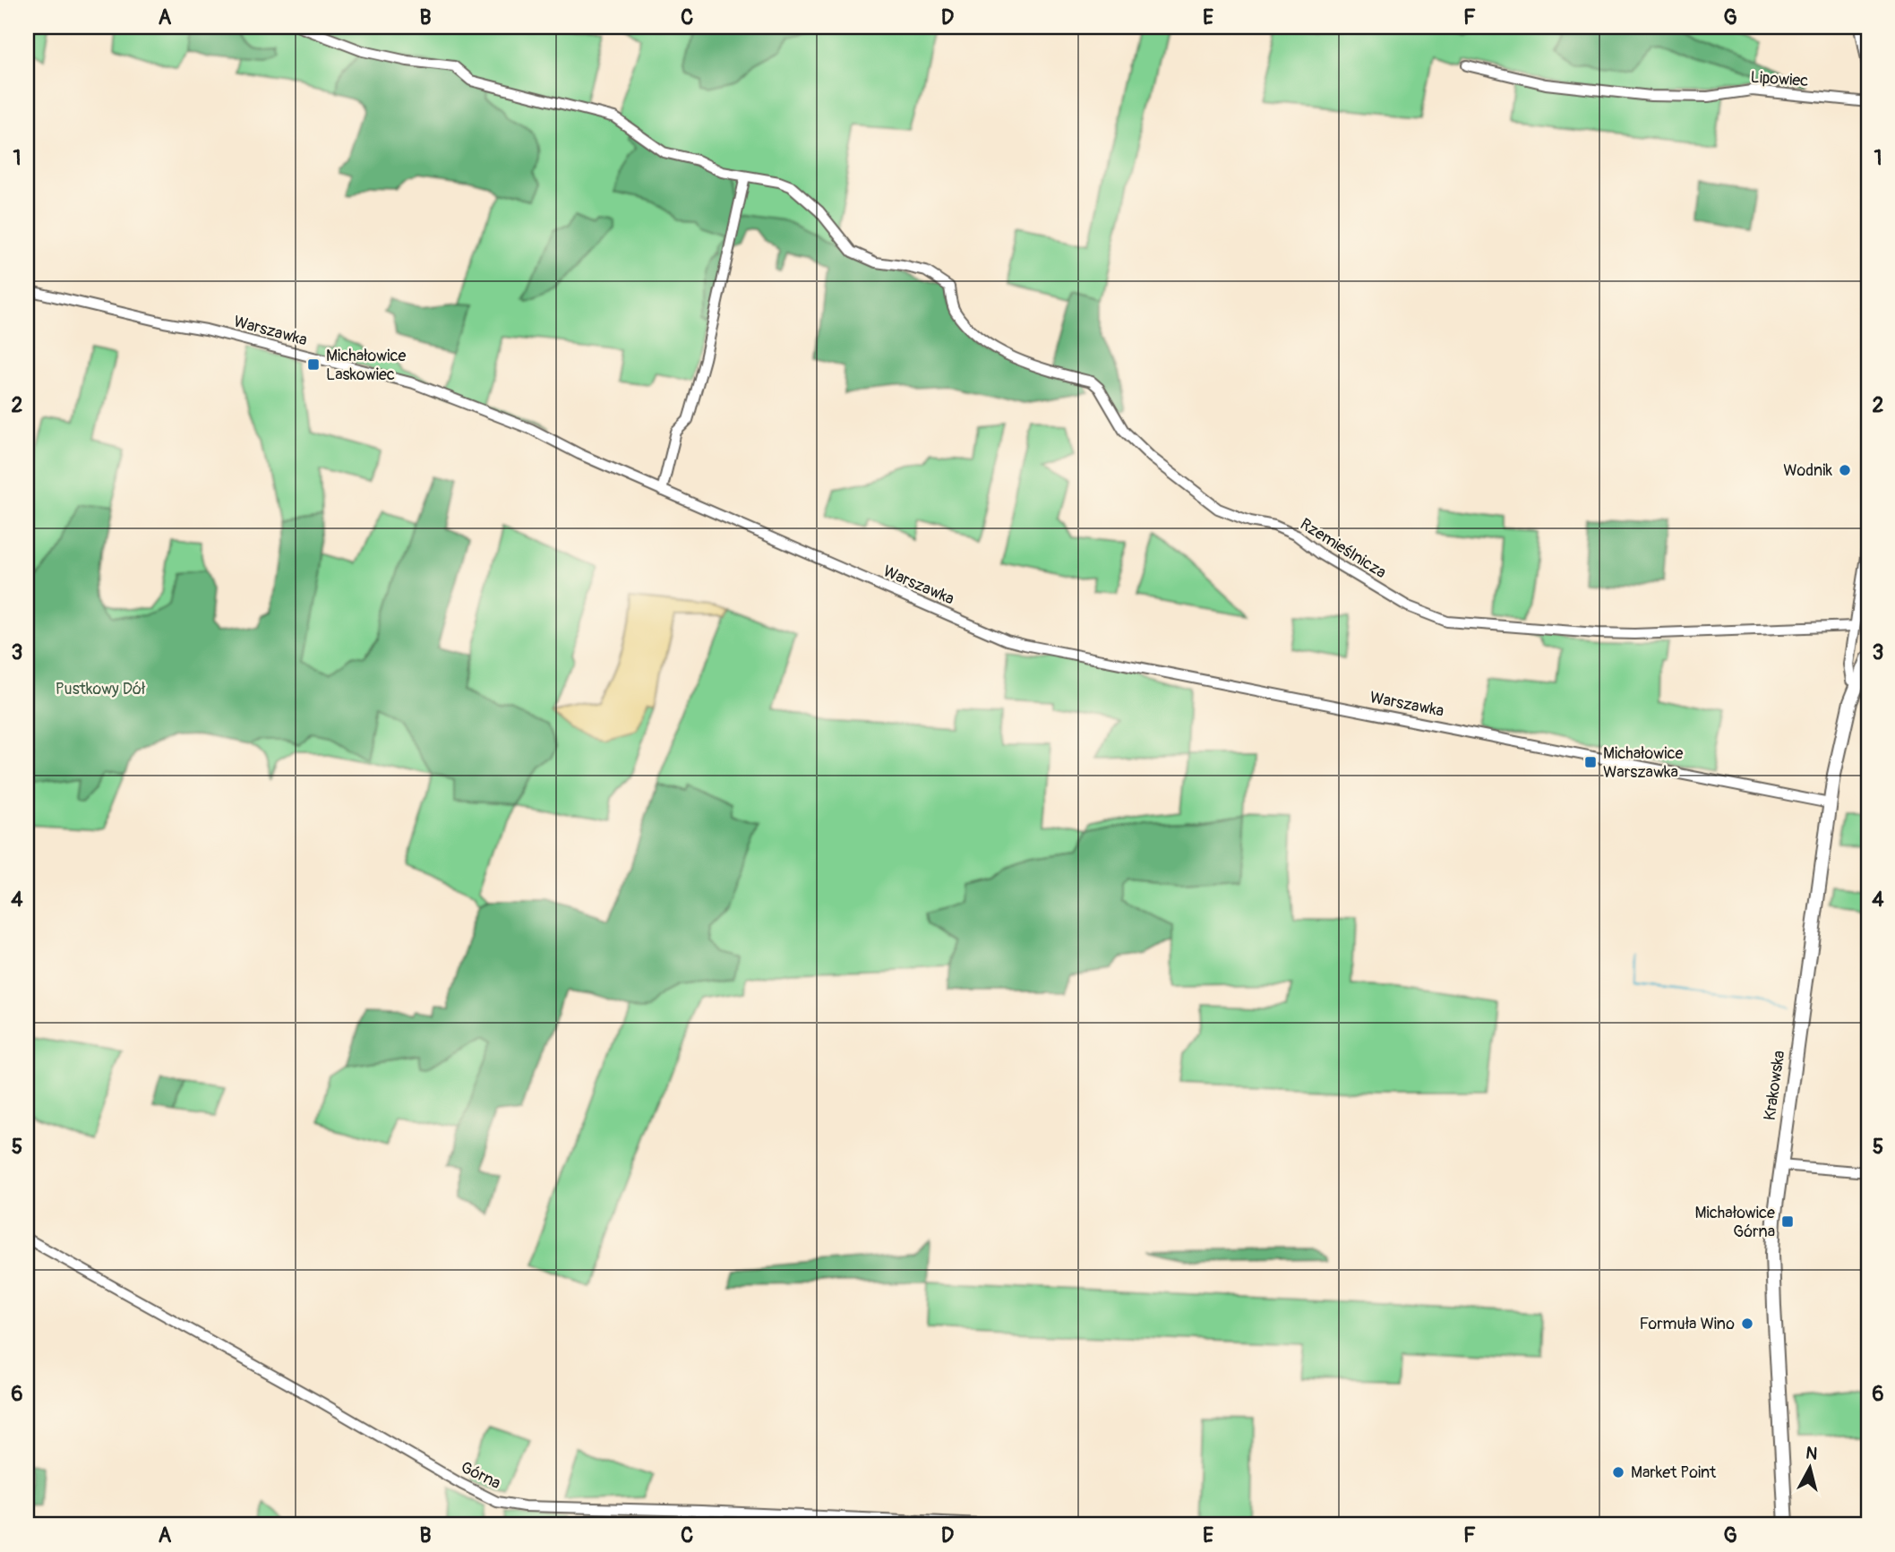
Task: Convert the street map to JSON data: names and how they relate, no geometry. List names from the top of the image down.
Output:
{
  "streets": {
    "main road": ["Krakowska"],
    "street": [
      "Lipowiec",
      "Warszawka",
      "Rzemieślnicza",
      "Górna"
    ]
  },
  "crossings": [
    ["Warszawka", "Krakowska"]
  ],
  "parks": ["Pustkowy Dół"],
  "places": {
    "transit": ["Michałowice Laskowiec", "Michałowice Warszawka", "Michałowice Górna"],
    "other": ["Wodnik", "Formuła Wino", "Market Point"]
  },
  "north": "top",
  "grid": {
    "columns": [
      "A",
      "B",
      "C",
      "D",
      "E",
      "F",
      "G"
    ],
    "rows": [
      "1",
      "2",
      "3",
      "4",
      "5",
      "6"
    ]
  }
}
